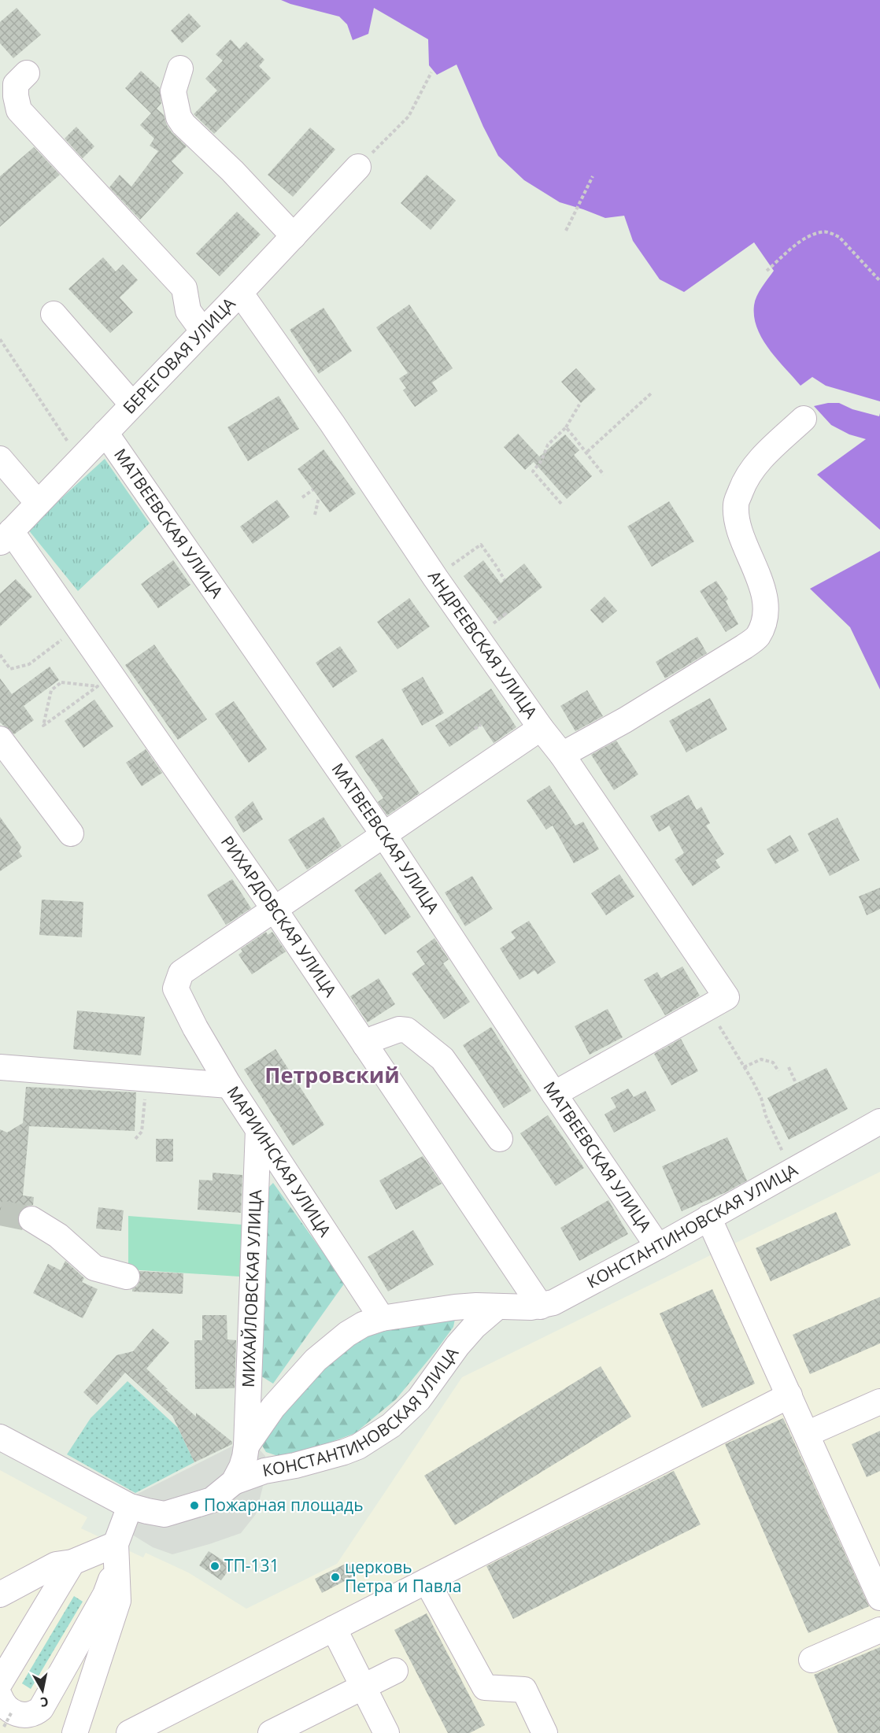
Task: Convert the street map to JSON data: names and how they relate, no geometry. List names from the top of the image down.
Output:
{
  "streets": {
    "street": [
      "БЕРЕГОВАЯ УЛИЦА",
      "МАТВЕЕВСКАЯ УЛИЦА",
      "АНДРЕЕВСКАЯ УЛИЦА",
      "РИХАРДОВСКАЯ УЛИЦА",
      "МАРИИНСКАЯ УЛИЦА",
      "КОНСТАНТИНОВСКАЯ УЛИЦА",
      "МИХАЙЛОВСКАЯ УЛИЦА"
    ]
  },
  "crossings": [
    ["БЕРЕГОВАЯ УЛИЦА", "МАТВЕЕВСКАЯ УЛИЦА"],
    ["БЕРЕГОВАЯ УЛИЦА", "АНДРЕЕВСКАЯ УЛИЦА"],
    ["БЕРЕГОВАЯ УЛИЦА", "РИХАРДОВСКАЯ УЛИЦА"],
    ["МАТВЕЕВСКАЯ УЛИЦА", "КОНСТАНТИНОВСКАЯ УЛИЦА"],
    ["РИХАРДОВСКАЯ УЛИЦА", "МАРИИНСКАЯ УЛИЦА"],
    ["РИХАРДОВСКАЯ УЛИЦА", "КОНСТАНТИНОВСКАЯ УЛИЦА"],
    ["МАРИИНСКАЯ УЛИЦА", "КОНСТАНТИНОВСКАЯ УЛИЦА"],
    ["МАРИИНСКАЯ УЛИЦА", "МИХАЙЛОВСКАЯ УЛИЦА"],
    ["КОНСТАНТИНОВСКАЯ УЛИЦА", "МИХАЙЛОВСКАЯ УЛИЦА"]
  ],
  "districts": ["Петровский"],
  "places": ["Пожарная площадь", "ТП-131", "церковь Петра и Павла"],
  "north": "bottom"
}
